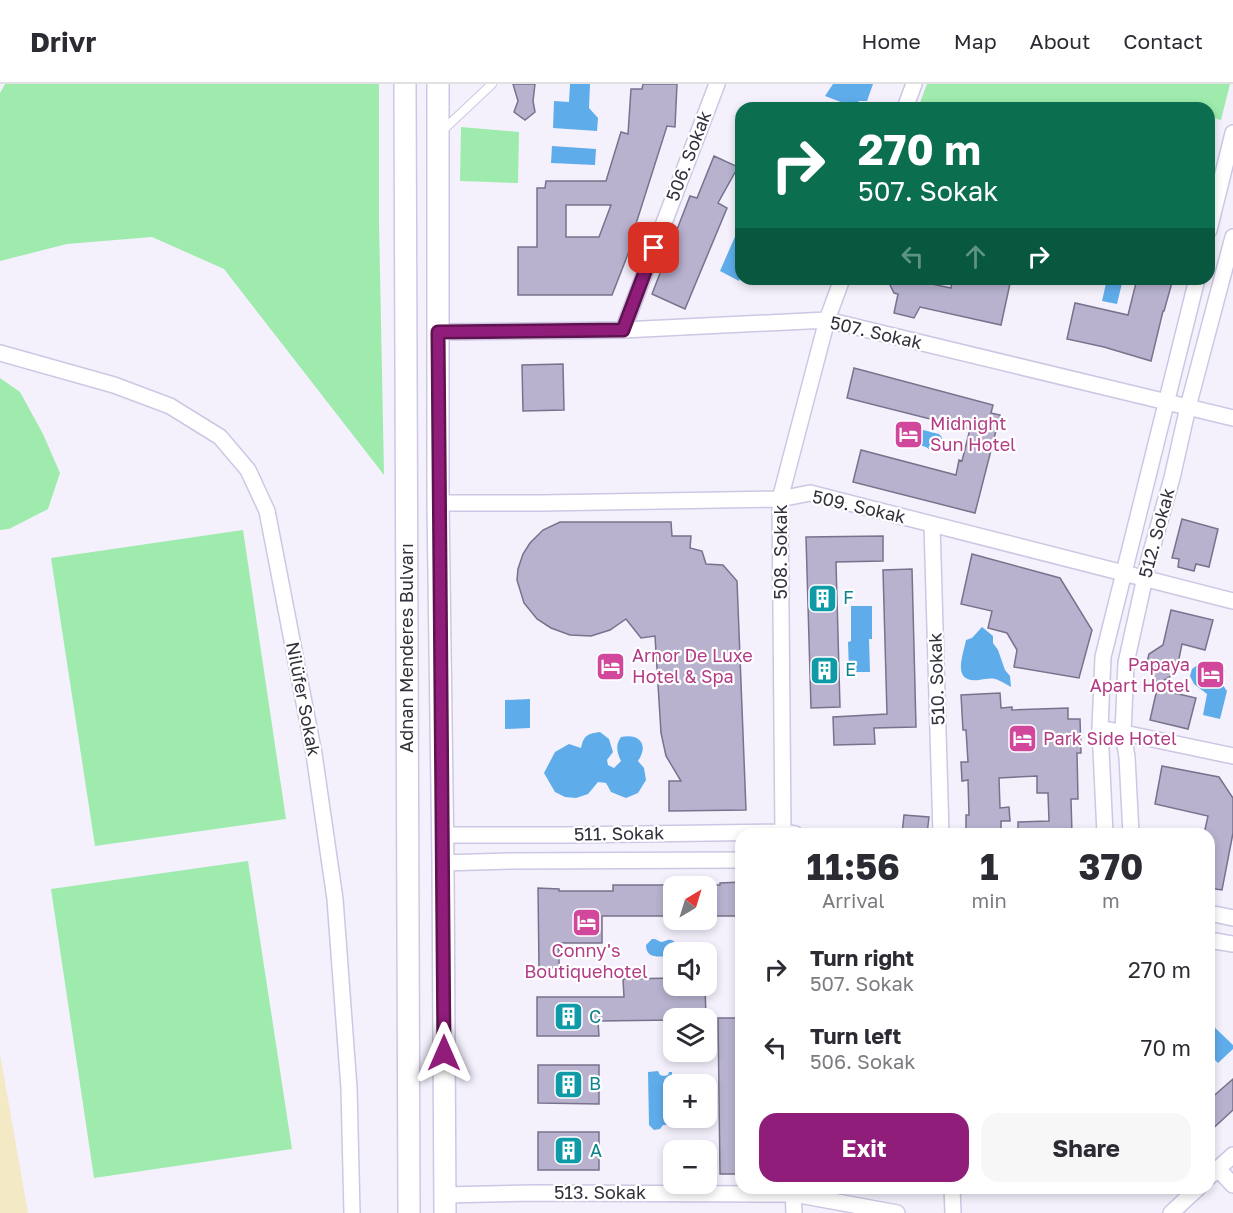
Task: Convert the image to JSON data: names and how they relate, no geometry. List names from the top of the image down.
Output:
{
  "streets": {
    "main road": ["Adnan Menderes Bulvarı"],
    "street": [
      "506. Sokak",
      "507. Sokak",
      "509. Sokak",
      "512. Sokak",
      "508. Sokak",
      "510. Sokak",
      "Nilüfer Sokak",
      "511. Sokak",
      "513. Sokak"
    ]
  },
  "crossings": [
    ["506. Sokak", "507. Sokak"],
    ["507. Sokak", "512. Sokak"],
    ["507. Sokak", "508. Sokak"],
    ["507. Sokak", "Adnan Menderes Bulvarı"],
    ["509. Sokak", "512. Sokak"],
    ["509. Sokak", "508. Sokak"],
    ["509. Sokak", "Adnan Menderes Bulvarı"],
    ["509. Sokak", "510. Sokak"],
    ["Adnan Menderes Bulvarı", "511. Sokak"],
    ["Adnan Menderes Bulvarı", "513. Sokak"]
  ],
  "places": {
    "hotel": [
      "Midnight Sun Hotel",
      "Arnor De Luxe Hotel & Spa",
      "Papaya Apart Hotel",
      "Park Side Hotel",
      "Conny's Boutiquehotel"
    ],
    "building": [
      "F",
      "E",
      "C",
      "B",
      "A"
    ]
  },
  "north": "top right",
  "page": {
    "header": "Drivr",
    "nav": [
      "Home",
      "Map",
      "About",
      "Contact"
    ],
    "turn": ["270 m", "507. Sokak"],
    "eta": [
      "11:56",
      "Arrival",
      "1",
      "min",
      "370",
      "m"
    ],
    "map_buttons": ["+", "−"],
    "list": [
      {
        "name": "Turn right",
        "note": "507. Sokak",
        "value": "270 m"
      },
      {
        "name": "Turn left",
        "note": "506. Sokak",
        "value": "70 m"
      }
    ],
    "buttons": ["Exit", "Share"]
  }
}
